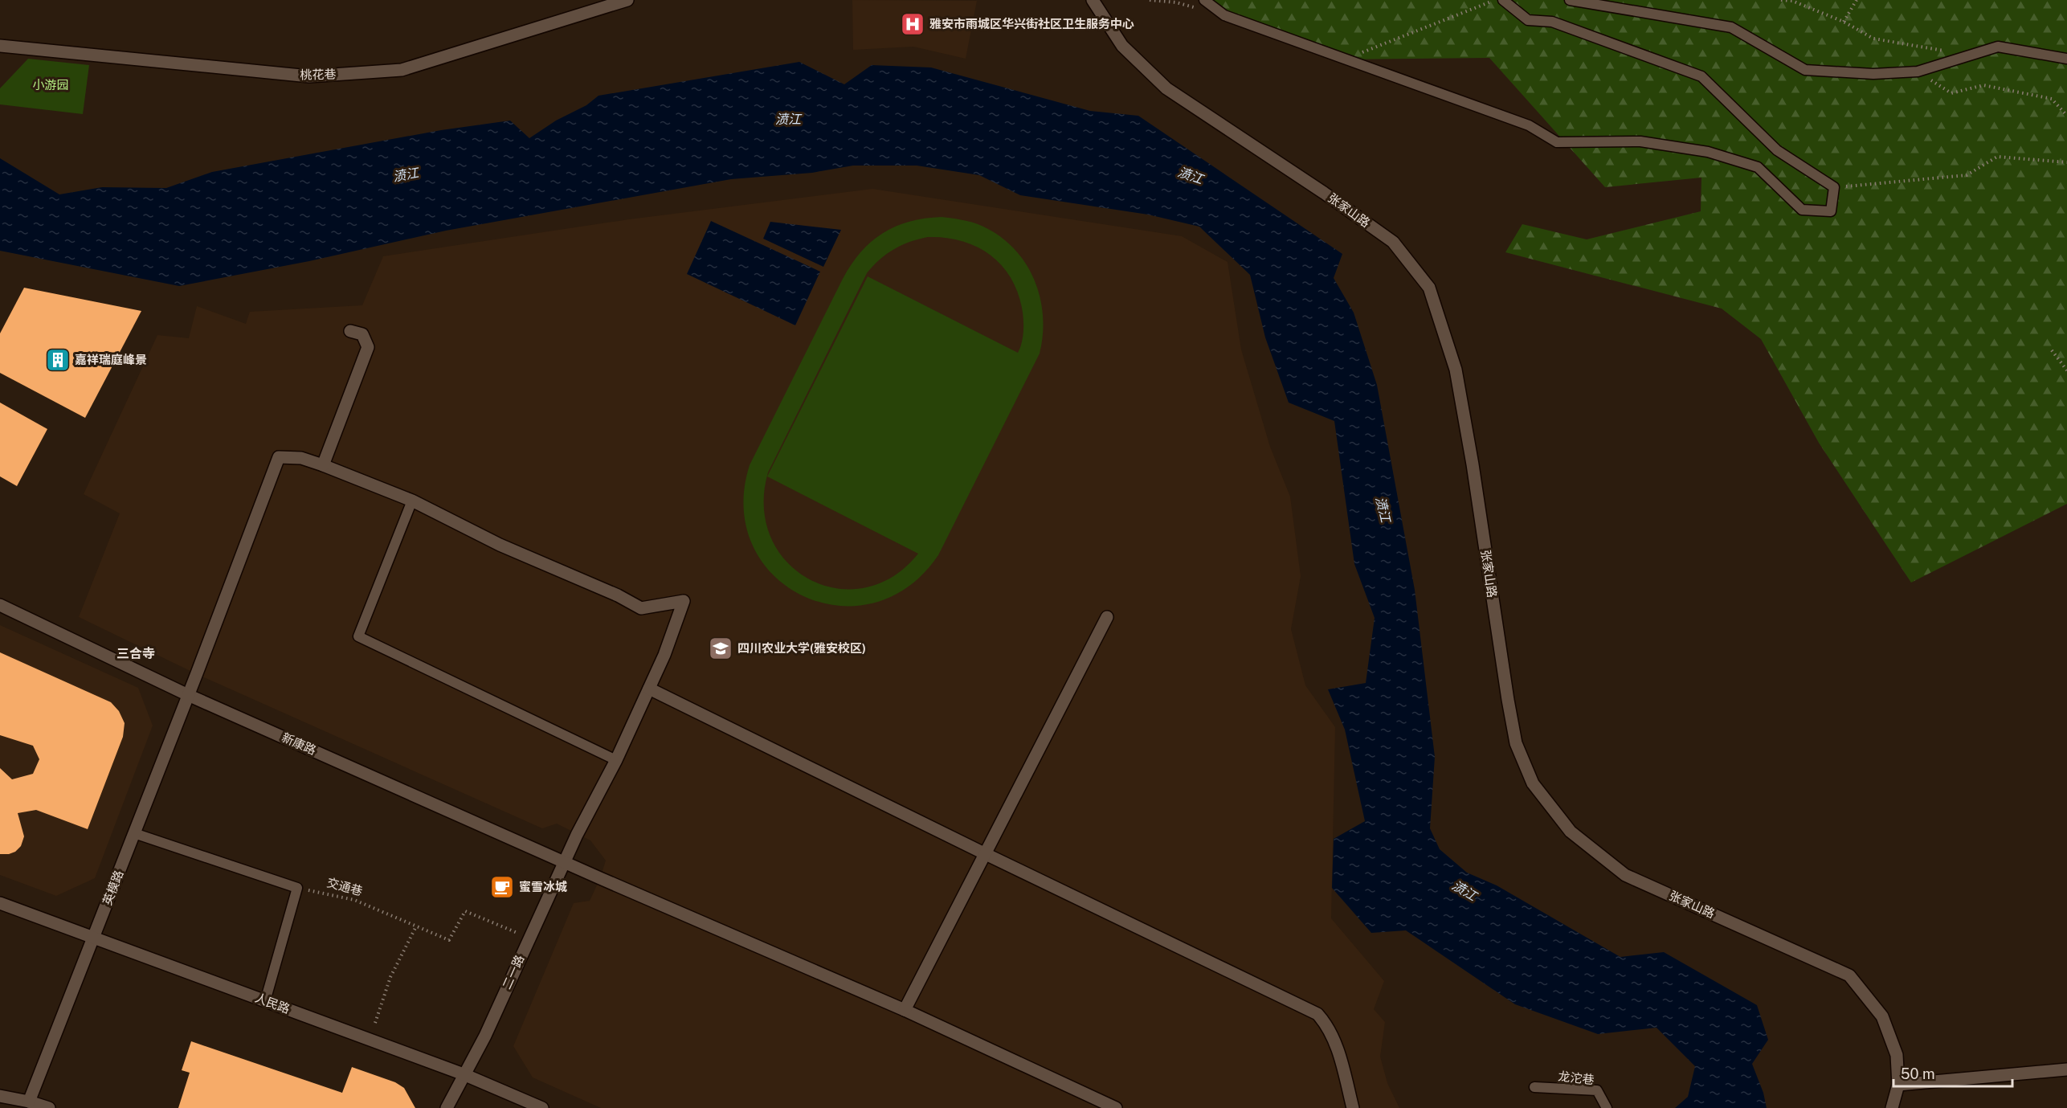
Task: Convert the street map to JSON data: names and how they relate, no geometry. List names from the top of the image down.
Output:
{
  "streets": {
    "street": [
      "桃花巷",
      "张家山路",
      "新康路",
      "英模路",
      "二一路",
      "人民路"
    ],
    "lane": ["龙沱巷"],
    "path": ["交通巷"]
  },
  "crossings": [
    ["新康路", "英模路"],
    ["新康路", "二一路"],
    ["交通巷", "二一路"],
    ["英模路", "人民路"],
    ["二一路", "人民路"]
  ],
  "districts": ["三合寺"],
  "water": ["𣸣江"],
  "parks": ["小游园"],
  "places": {
    "hospital": ["雅安市雨城区华兴街社区卫生服务中心"],
    "building": ["嘉祥瑞庭峰景"],
    "school or university": ["四川农业大学(雅安校区)"],
    "cafe": ["蜜雪冰城"]
  },
  "scale_bar": "50 m"
}
